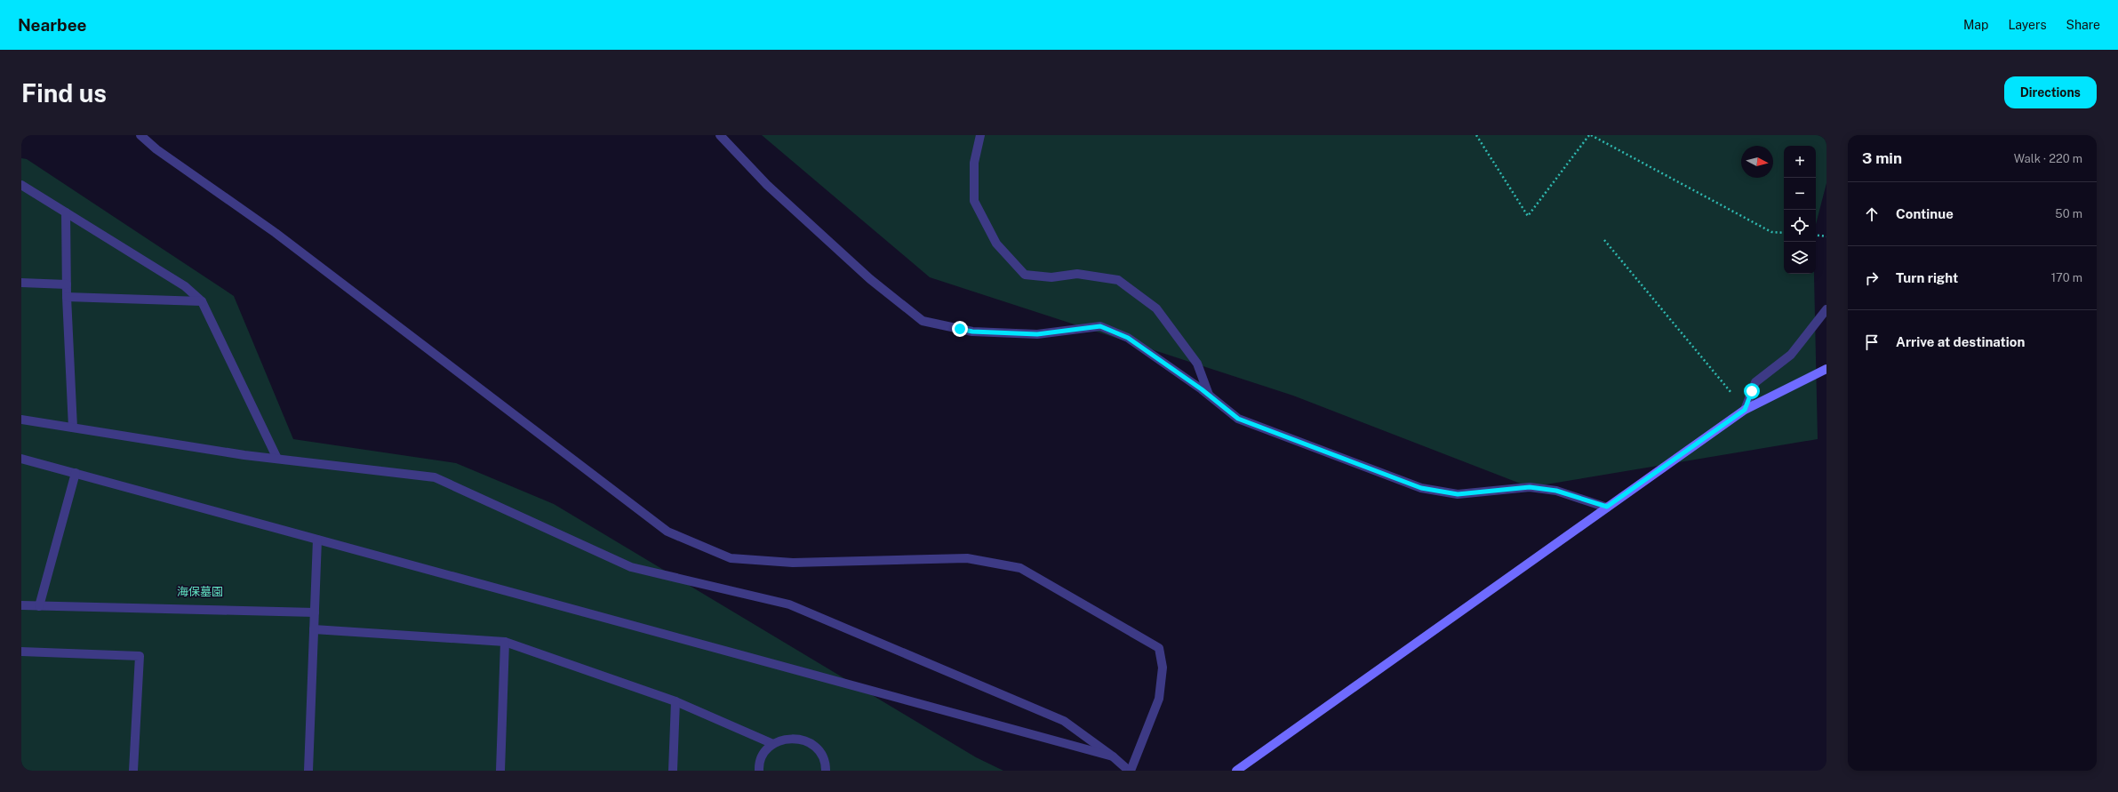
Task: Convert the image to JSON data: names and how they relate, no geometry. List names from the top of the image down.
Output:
{
  "parks": ["海保墓園"],
  "north": "right",
  "page": {
    "header": "Nearbee",
    "nav": ["Map", "Layers", "Share"],
    "buttons": "Directions",
    "title": "Find us",
    "heading": ["3 min", "Walk · 220 m"],
    "map_buttons": ["+", "−"],
    "list": [
      ["Continue", "50 m"],
      ["Turn right", "170 m"],
      "Arrive at destination"
    ]
  }
}
